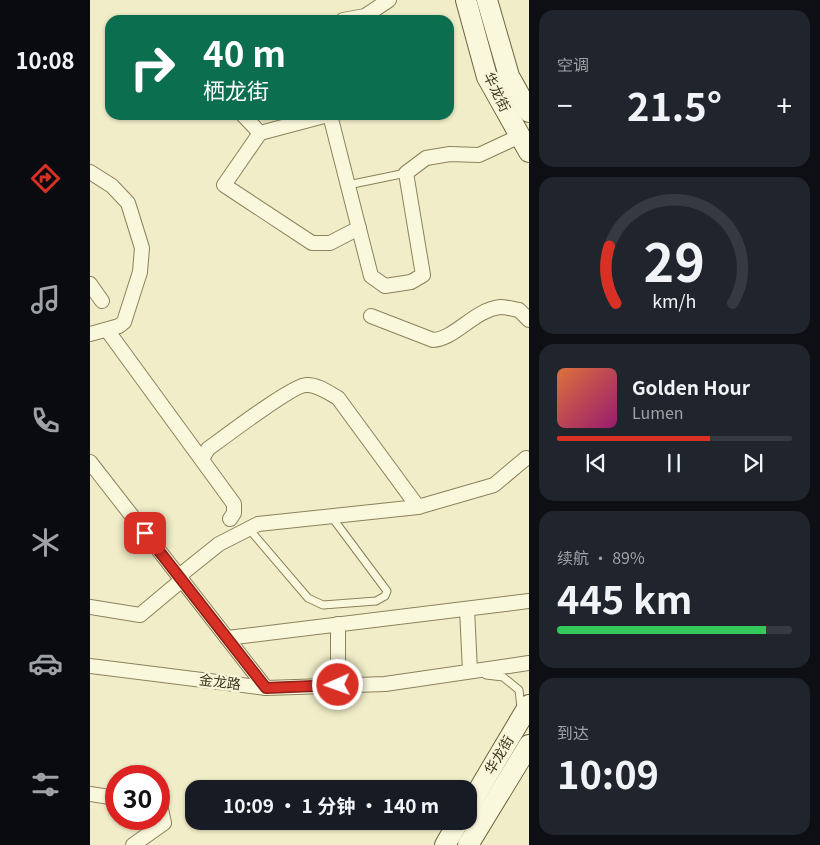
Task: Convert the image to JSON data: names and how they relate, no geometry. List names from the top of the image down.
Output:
{
  "streets": {
    "main road": ["华龙街"],
    "street": ["金龙路"]
  },
  "page": {
    "tabs": "10:08",
    "tile": [
      "空调",
      ["续航 · 89%", "445 km"],
      ["到达", "10:09"]
    ],
    "turn": ["40 m", "栖龙街"],
    "heat": ["−", "21.5°", "+"],
    "song": ["Golden Hour", "Lumen"],
    "limit": "30",
    "trip": "10:09 · 1 分钟 · 140 m",
    "gauge": ["29", "km/h"]
  }
}
